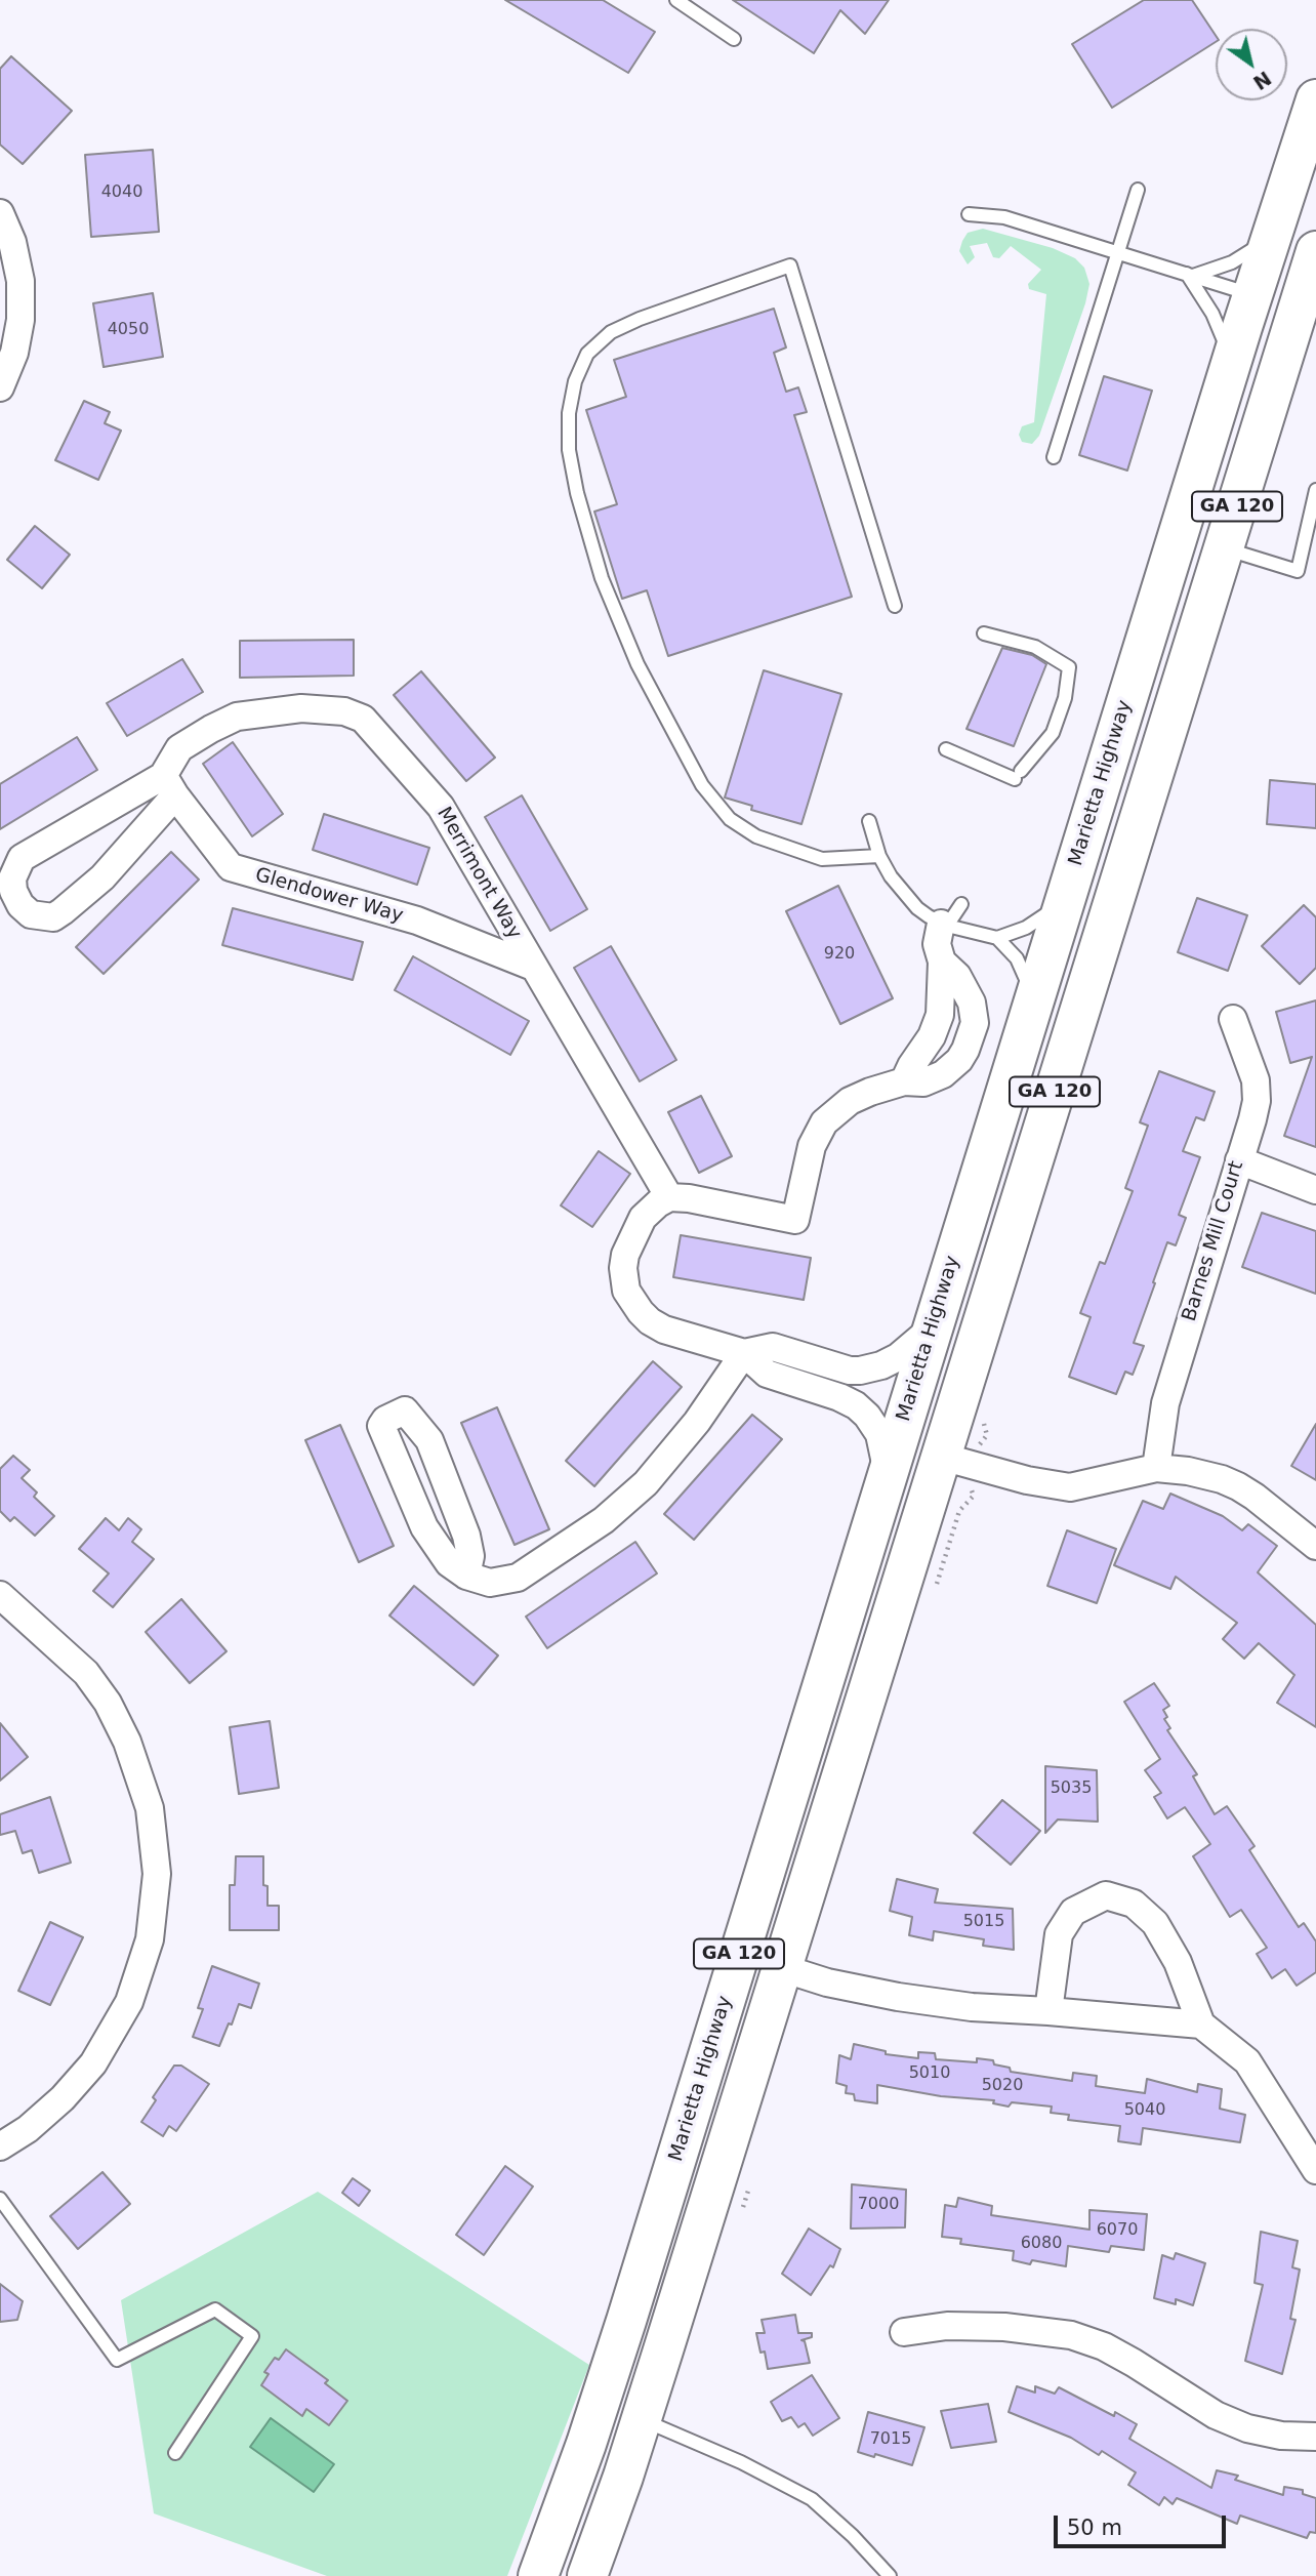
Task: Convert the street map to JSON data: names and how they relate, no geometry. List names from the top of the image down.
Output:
{
  "streets": {
    "highway": ["GA 120", "Marietta Highway"],
    "street": ["Merrimont Way", "Glendower Way", "Barnes Mill Court"]
  },
  "crossings": [
    ["Merrimont Way", "Glendower Way"]
  ],
  "house_numbers": [
    "4040",
    "4050",
    "920",
    "5035",
    "5015",
    "5010",
    "5020",
    "5040",
    "7000",
    "6070",
    "6080",
    "7015"
  ],
  "scale_bar": "50 m",
  "north": "bottom right"
}
